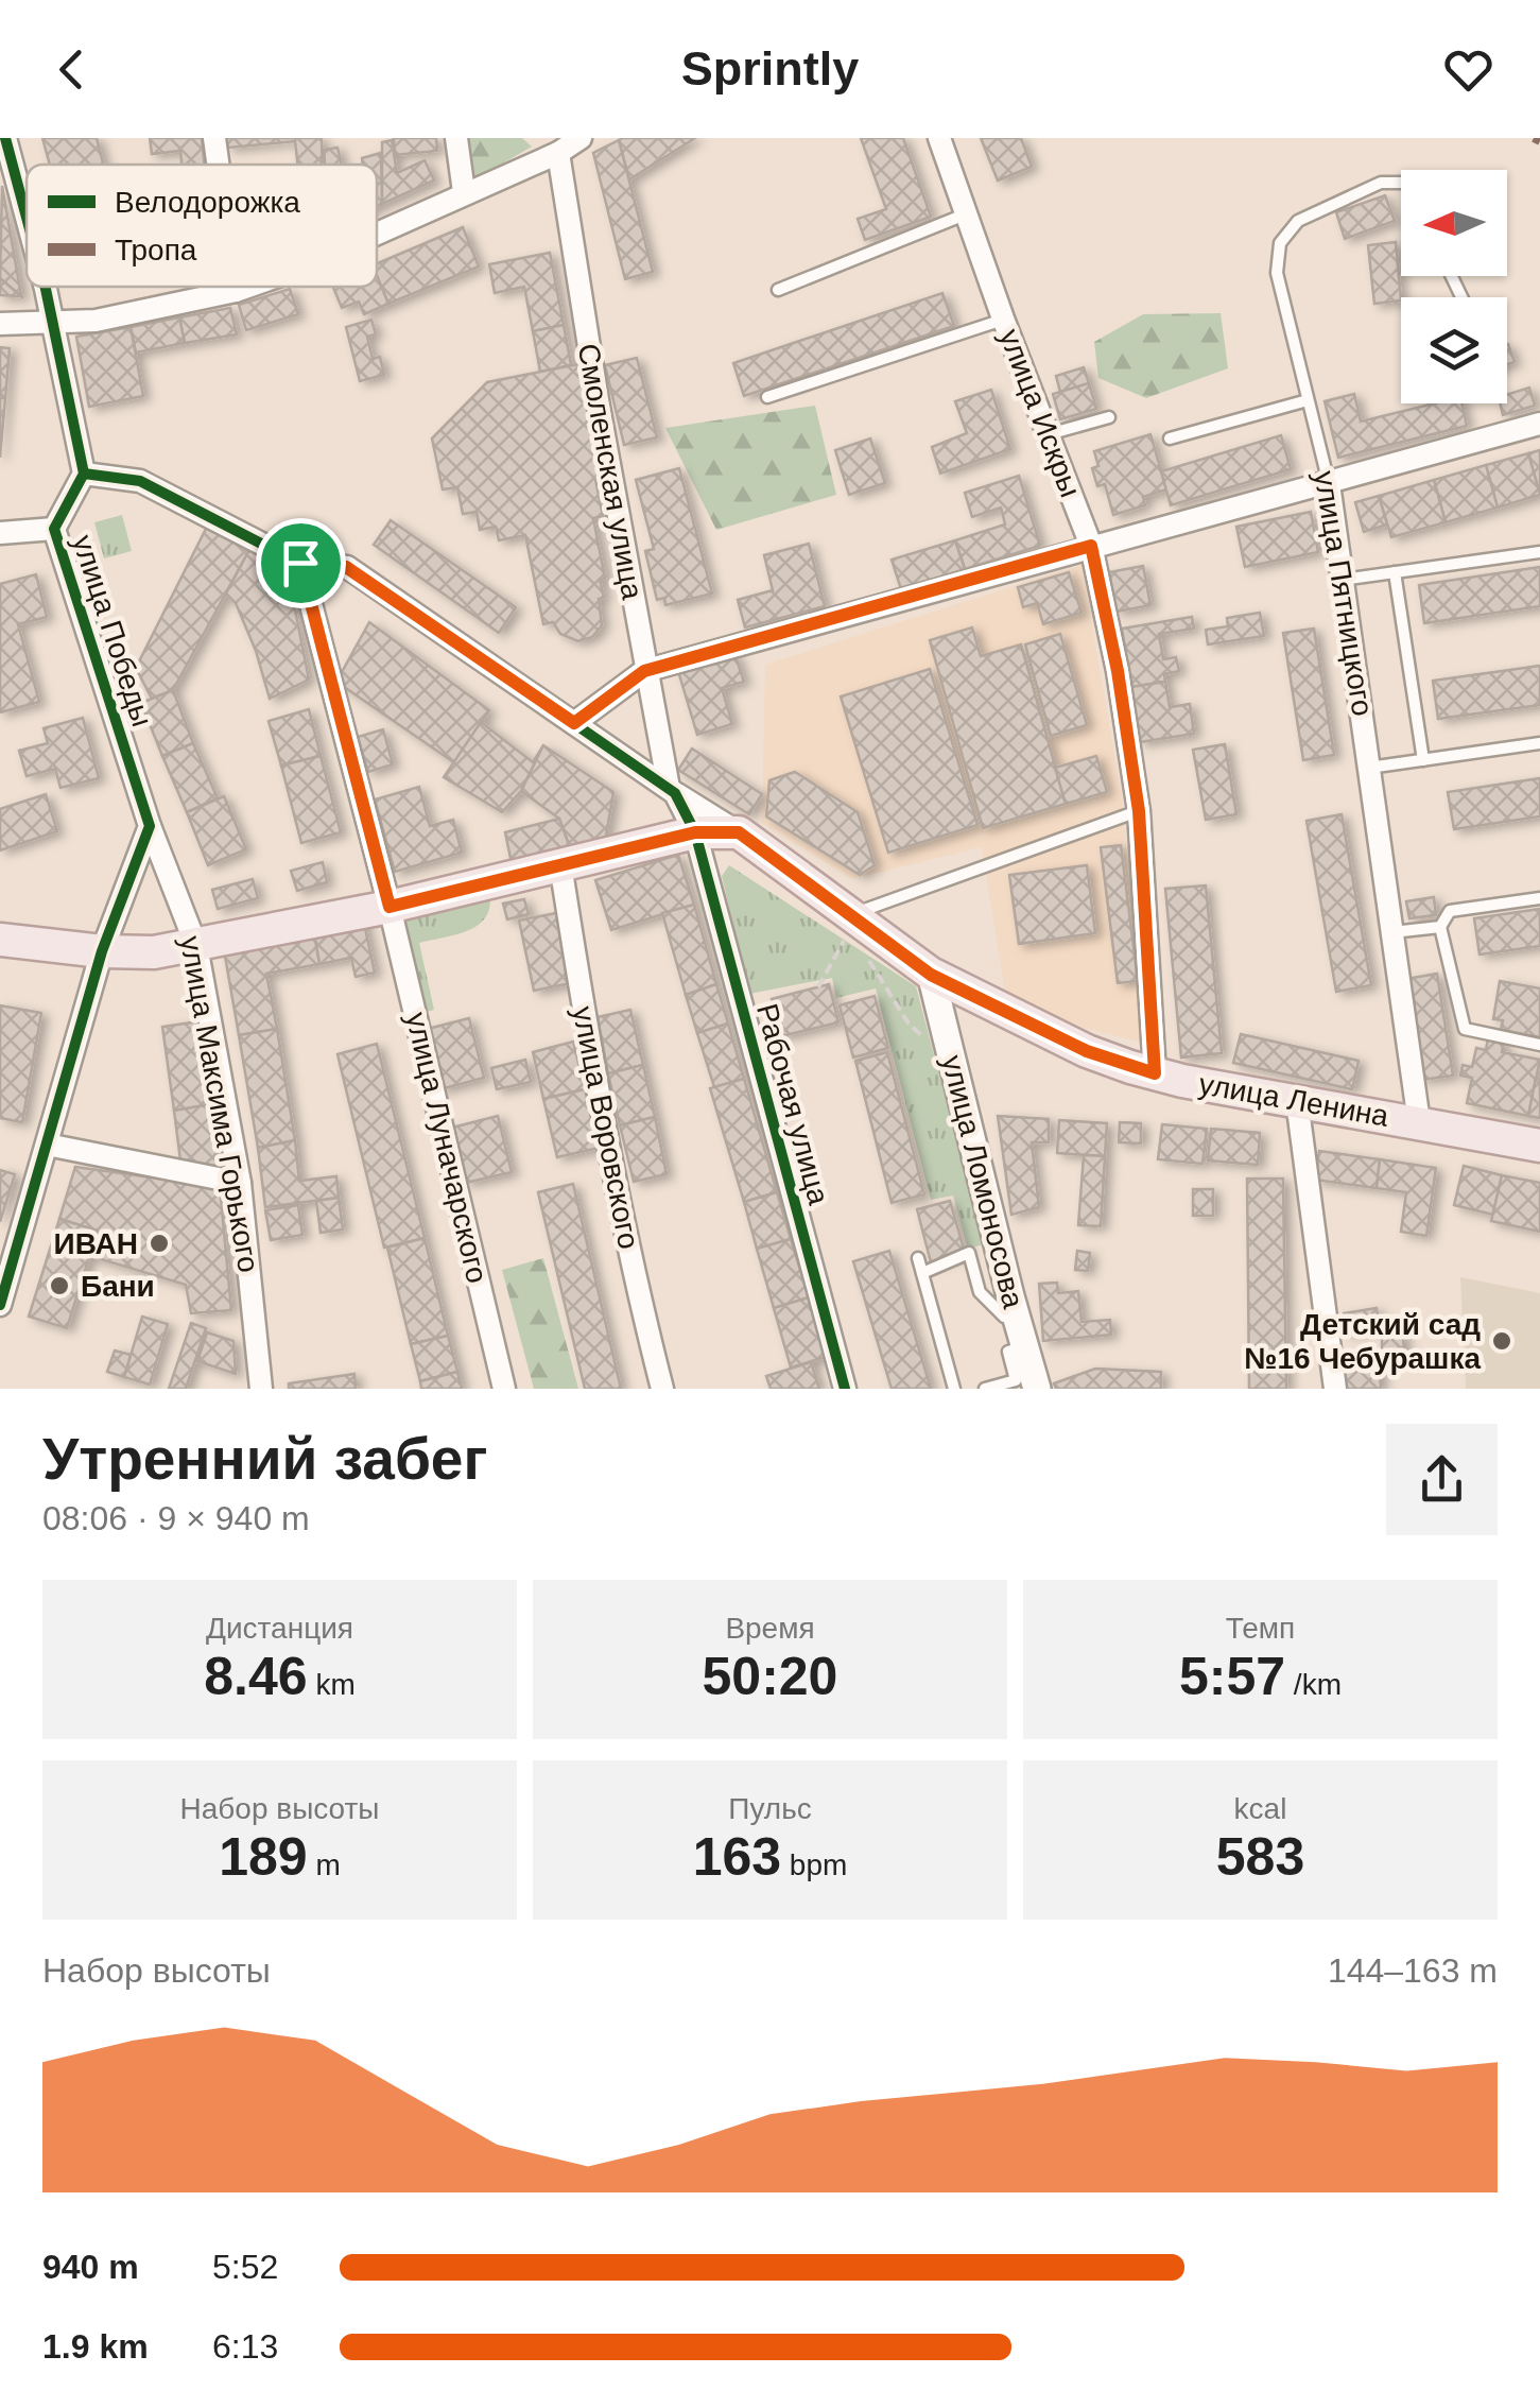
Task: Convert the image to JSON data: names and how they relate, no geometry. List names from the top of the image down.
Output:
{
  "streets": {
    "main road": ["улица Ленина"],
    "street": [
      "улица Искры",
      "Смоленская улица",
      "улица Пятницкого",
      "улица Победы",
      "улица Максима Горького",
      "Рабочая улица",
      "улица Воровского",
      "улица Луначарского",
      "улица Ломоносова"
    ]
  },
  "crossings": [
    ["улица Искры", "улица Ленина"],
    ["улица Пятницкого", "улица Ленина"],
    ["улица Победы", "улица Максима Горького"],
    ["улица Ленина", "улица Ломоносова"]
  ],
  "places": ["ИВАН", "Бани", "Детский сад №16 Чебурашка"],
  "legend": ["Велодорожка", "Тропа"],
  "north": "left",
  "page": {
    "header": "Sprintly",
    "heading": ["Утренний забег", "08:06 · 9 × 940 m"],
    "stats": [
      ["Дистанция", "8.46 km"],
      ["Время", "50:20"],
      ["Темп", "5:57 /km"],
      ["Набор высоты", "189 m"],
      ["Пульс", "163 bpm"],
      ["kcal", "583"]
    ],
    "chart": ["Набор высоты", "144–163 m"],
    "list": [
      {
        "name": "940 m",
        "note": "5:52"
      },
      {
        "name": "1.9 km",
        "note": "6:13"
      }
    ]
  }
}
